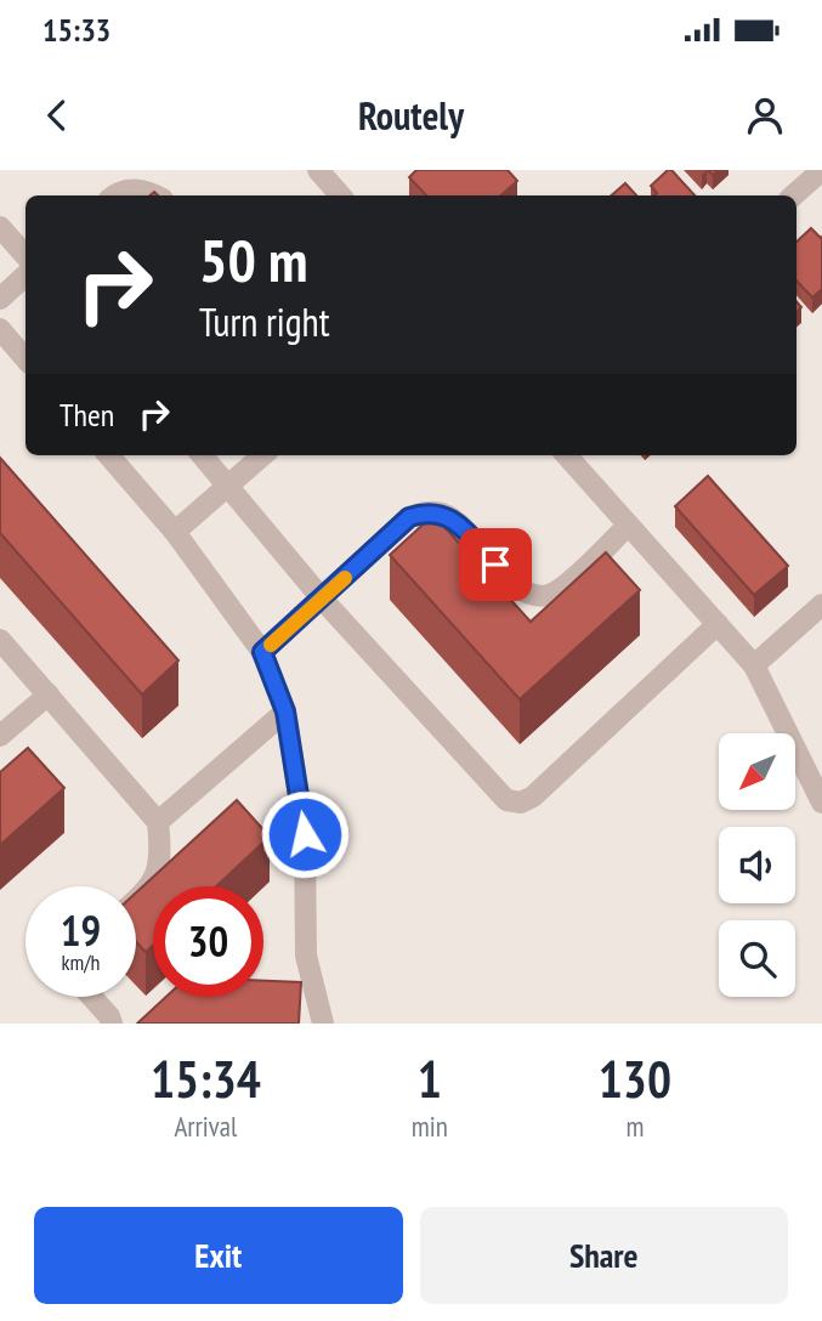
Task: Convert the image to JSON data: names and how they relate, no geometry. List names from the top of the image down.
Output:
{
  "north": "bottom left",
  "page": {
    "status": "15:33",
    "header": "Routely",
    "turn": ["50 m", "Turn right"],
    "then": "Then",
    "speed": "19 km/h",
    "limit": "30",
    "eta": [
      "15:34",
      "Arrival",
      "1",
      "min",
      "130",
      "m"
    ],
    "buttons": ["Exit", "Share"]
  }
}
